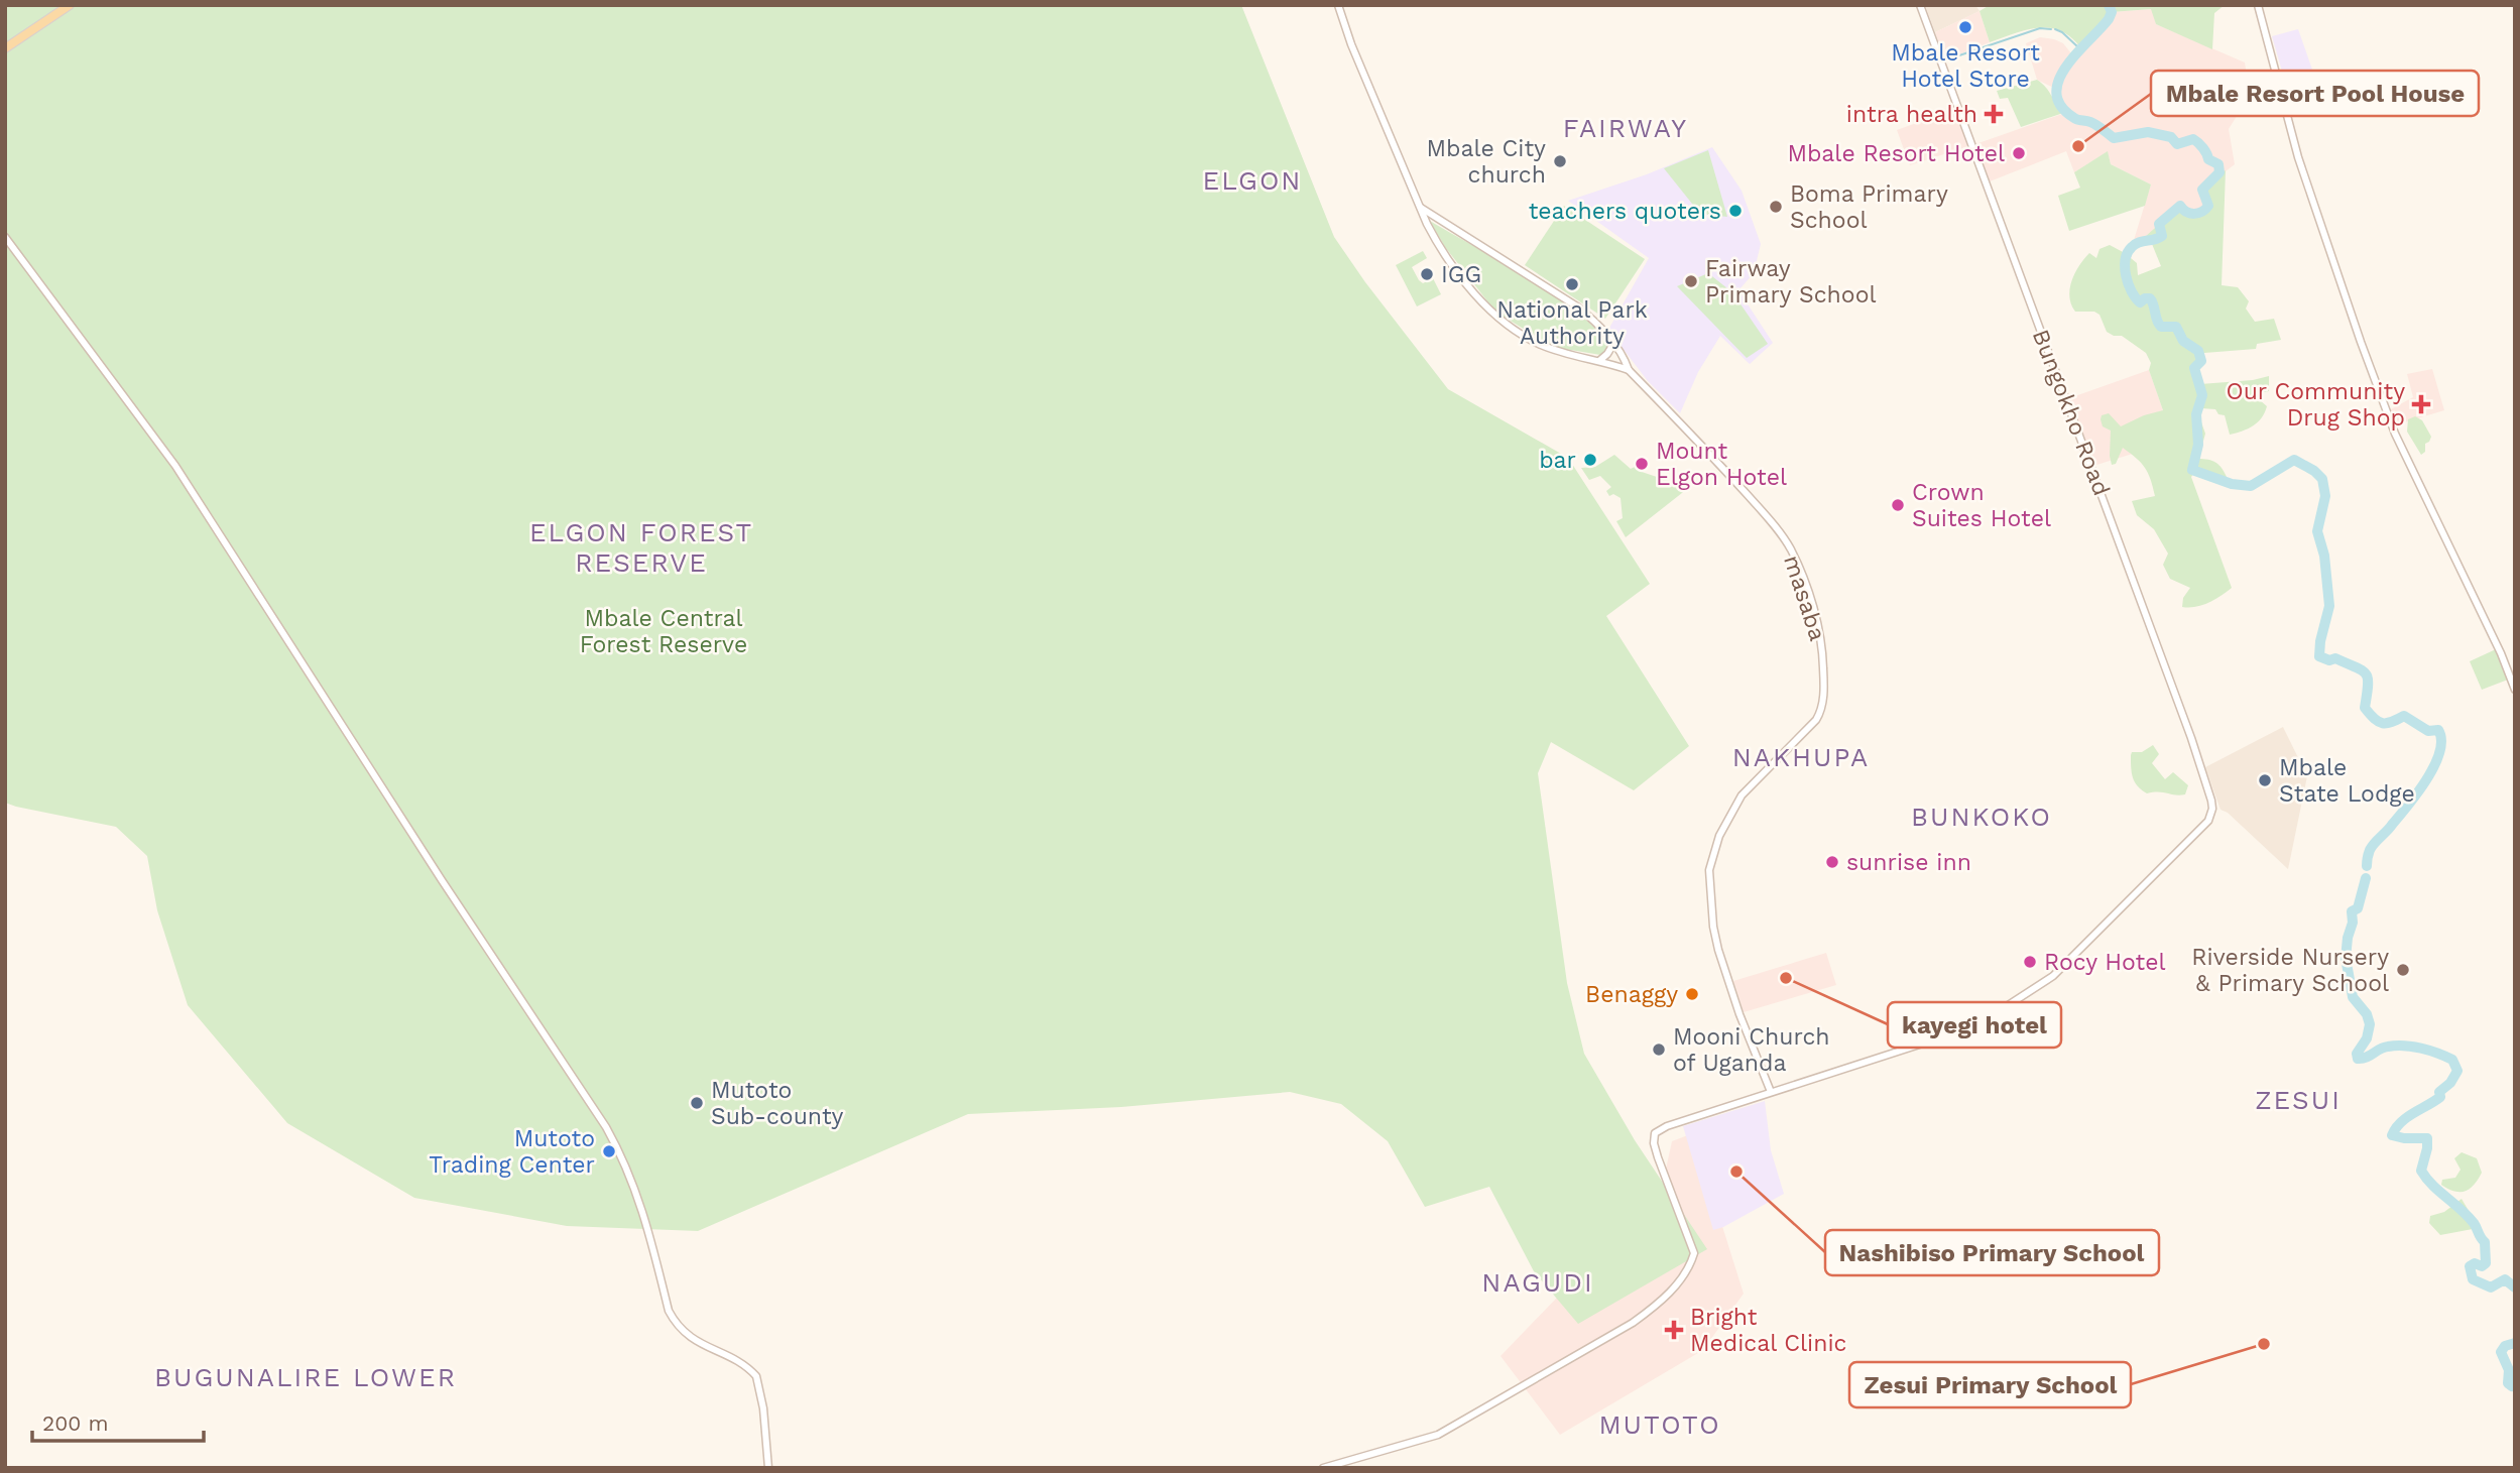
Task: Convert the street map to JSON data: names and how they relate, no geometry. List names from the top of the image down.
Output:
{
  "streets": {
    "street": ["Bungokho Road", "masaba"]
  },
  "crossings": [
    ["Bungokho Road", "masaba"]
  ],
  "districts": [
    "FAIRWAY",
    "ELGON",
    "ELGON FOREST RESERVE",
    "NAKHUPA",
    "BUNKOKO",
    "ZESUI",
    "NAGUDI",
    "BUGUNALIRE LOWER",
    "MUTOTO"
  ],
  "parks": ["Mbale Central Forest Reserve"],
  "places": {
    "other": [
      "Mbale Resort Hotel Store",
      "Mbale Resort Pool House",
      "Mbale Resort Hotel",
      "Mbale City church",
      "Boma Primary School",
      "teachers quoters",
      "IGG",
      "Fairway Primary School",
      "National Park Authority",
      "bar",
      "Mount Elgon Hotel",
      "Crown Suites Hotel",
      "Mbale State Lodge",
      "sunrise inn",
      "Rocy Hotel",
      "Riverside Nursery & Primary School",
      "kayegi hotel",
      "Benaggy",
      "Mooni Church of Uganda",
      "Mutoto Sub-county",
      "Mutoto Trading Center",
      "Nashibiso Primary School",
      "Zesui Primary School"
    ],
    "health": ["intra health", "Our Community Drug Shop", "Bright Medical Clinic"]
  },
  "scale_bar": "200 m"
}
